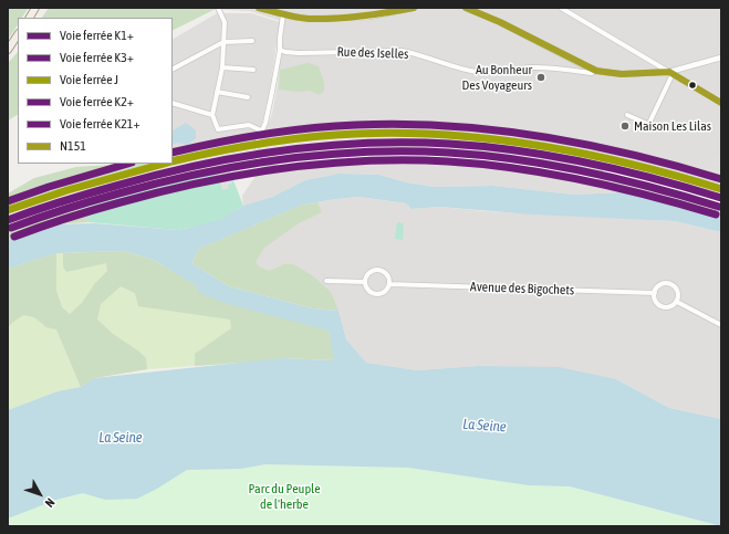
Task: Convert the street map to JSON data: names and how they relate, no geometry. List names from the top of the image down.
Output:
{
  "streets": {
    "street": ["Rue des Iselles", "Avenue des Bigochets"]
  },
  "water": ["La Seine"],
  "parks": ["Parc du Peuple de l'herbe"],
  "places": ["Au Bonheur Des Voyageurs", "Maison Les Lilas"],
  "lines": [
    "transit line N151",
    "rail line K21+",
    "rail line J",
    "rail line K1+",
    "rail line K3+",
    "rail line K2+"
  ],
  "legend": [
    "Voie ferrée K1+",
    "Voie ferrée K3+",
    "Voie ferrée J",
    "Voie ferrée K2+",
    "Voie ferrée K21+",
    "N151"
  ],
  "north": "bottom right"
}
